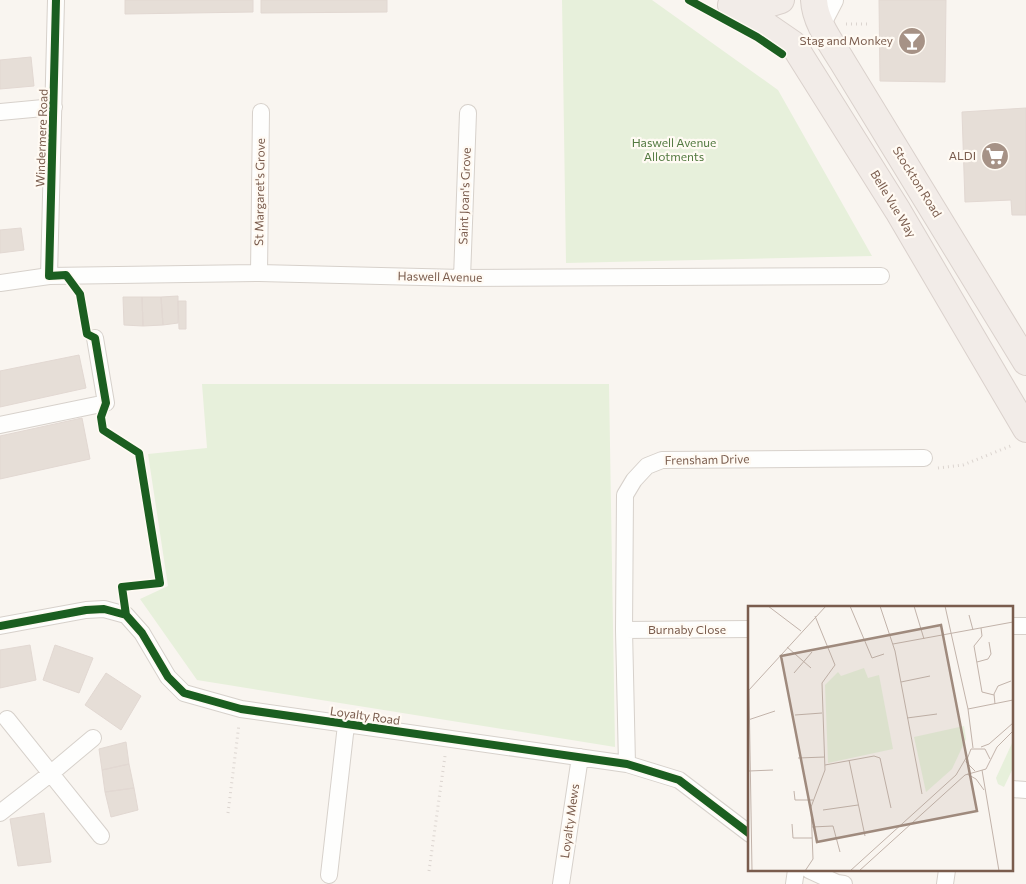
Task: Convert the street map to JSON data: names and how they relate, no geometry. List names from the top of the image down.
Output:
{
  "streets": {
    "highway": ["Stockton Road", "Belle Vue Way"],
    "street": [
      "Windermere Road",
      "St Margaret's Grove",
      "Saint Joan's Grove",
      "Haswell Avenue",
      "Frensham Drive",
      "Burnaby Close",
      "Loyalty Road",
      "Loyalty Mews"
    ]
  },
  "crossings": [
    ["Windermere Road", "Haswell Avenue"],
    ["St Margaret's Grove", "Haswell Avenue"],
    ["Saint Joan's Grove", "Haswell Avenue"],
    ["Frensham Drive", "Burnaby Close"],
    ["Frensham Drive", "Loyalty Road"],
    ["Loyalty Road", "Loyalty Mews"]
  ],
  "parks": ["Haswell Avenue Allotments"],
  "places": {
    "bar": ["Stag and Monkey"],
    "supermarket": ["ALDI"]
  }
}
